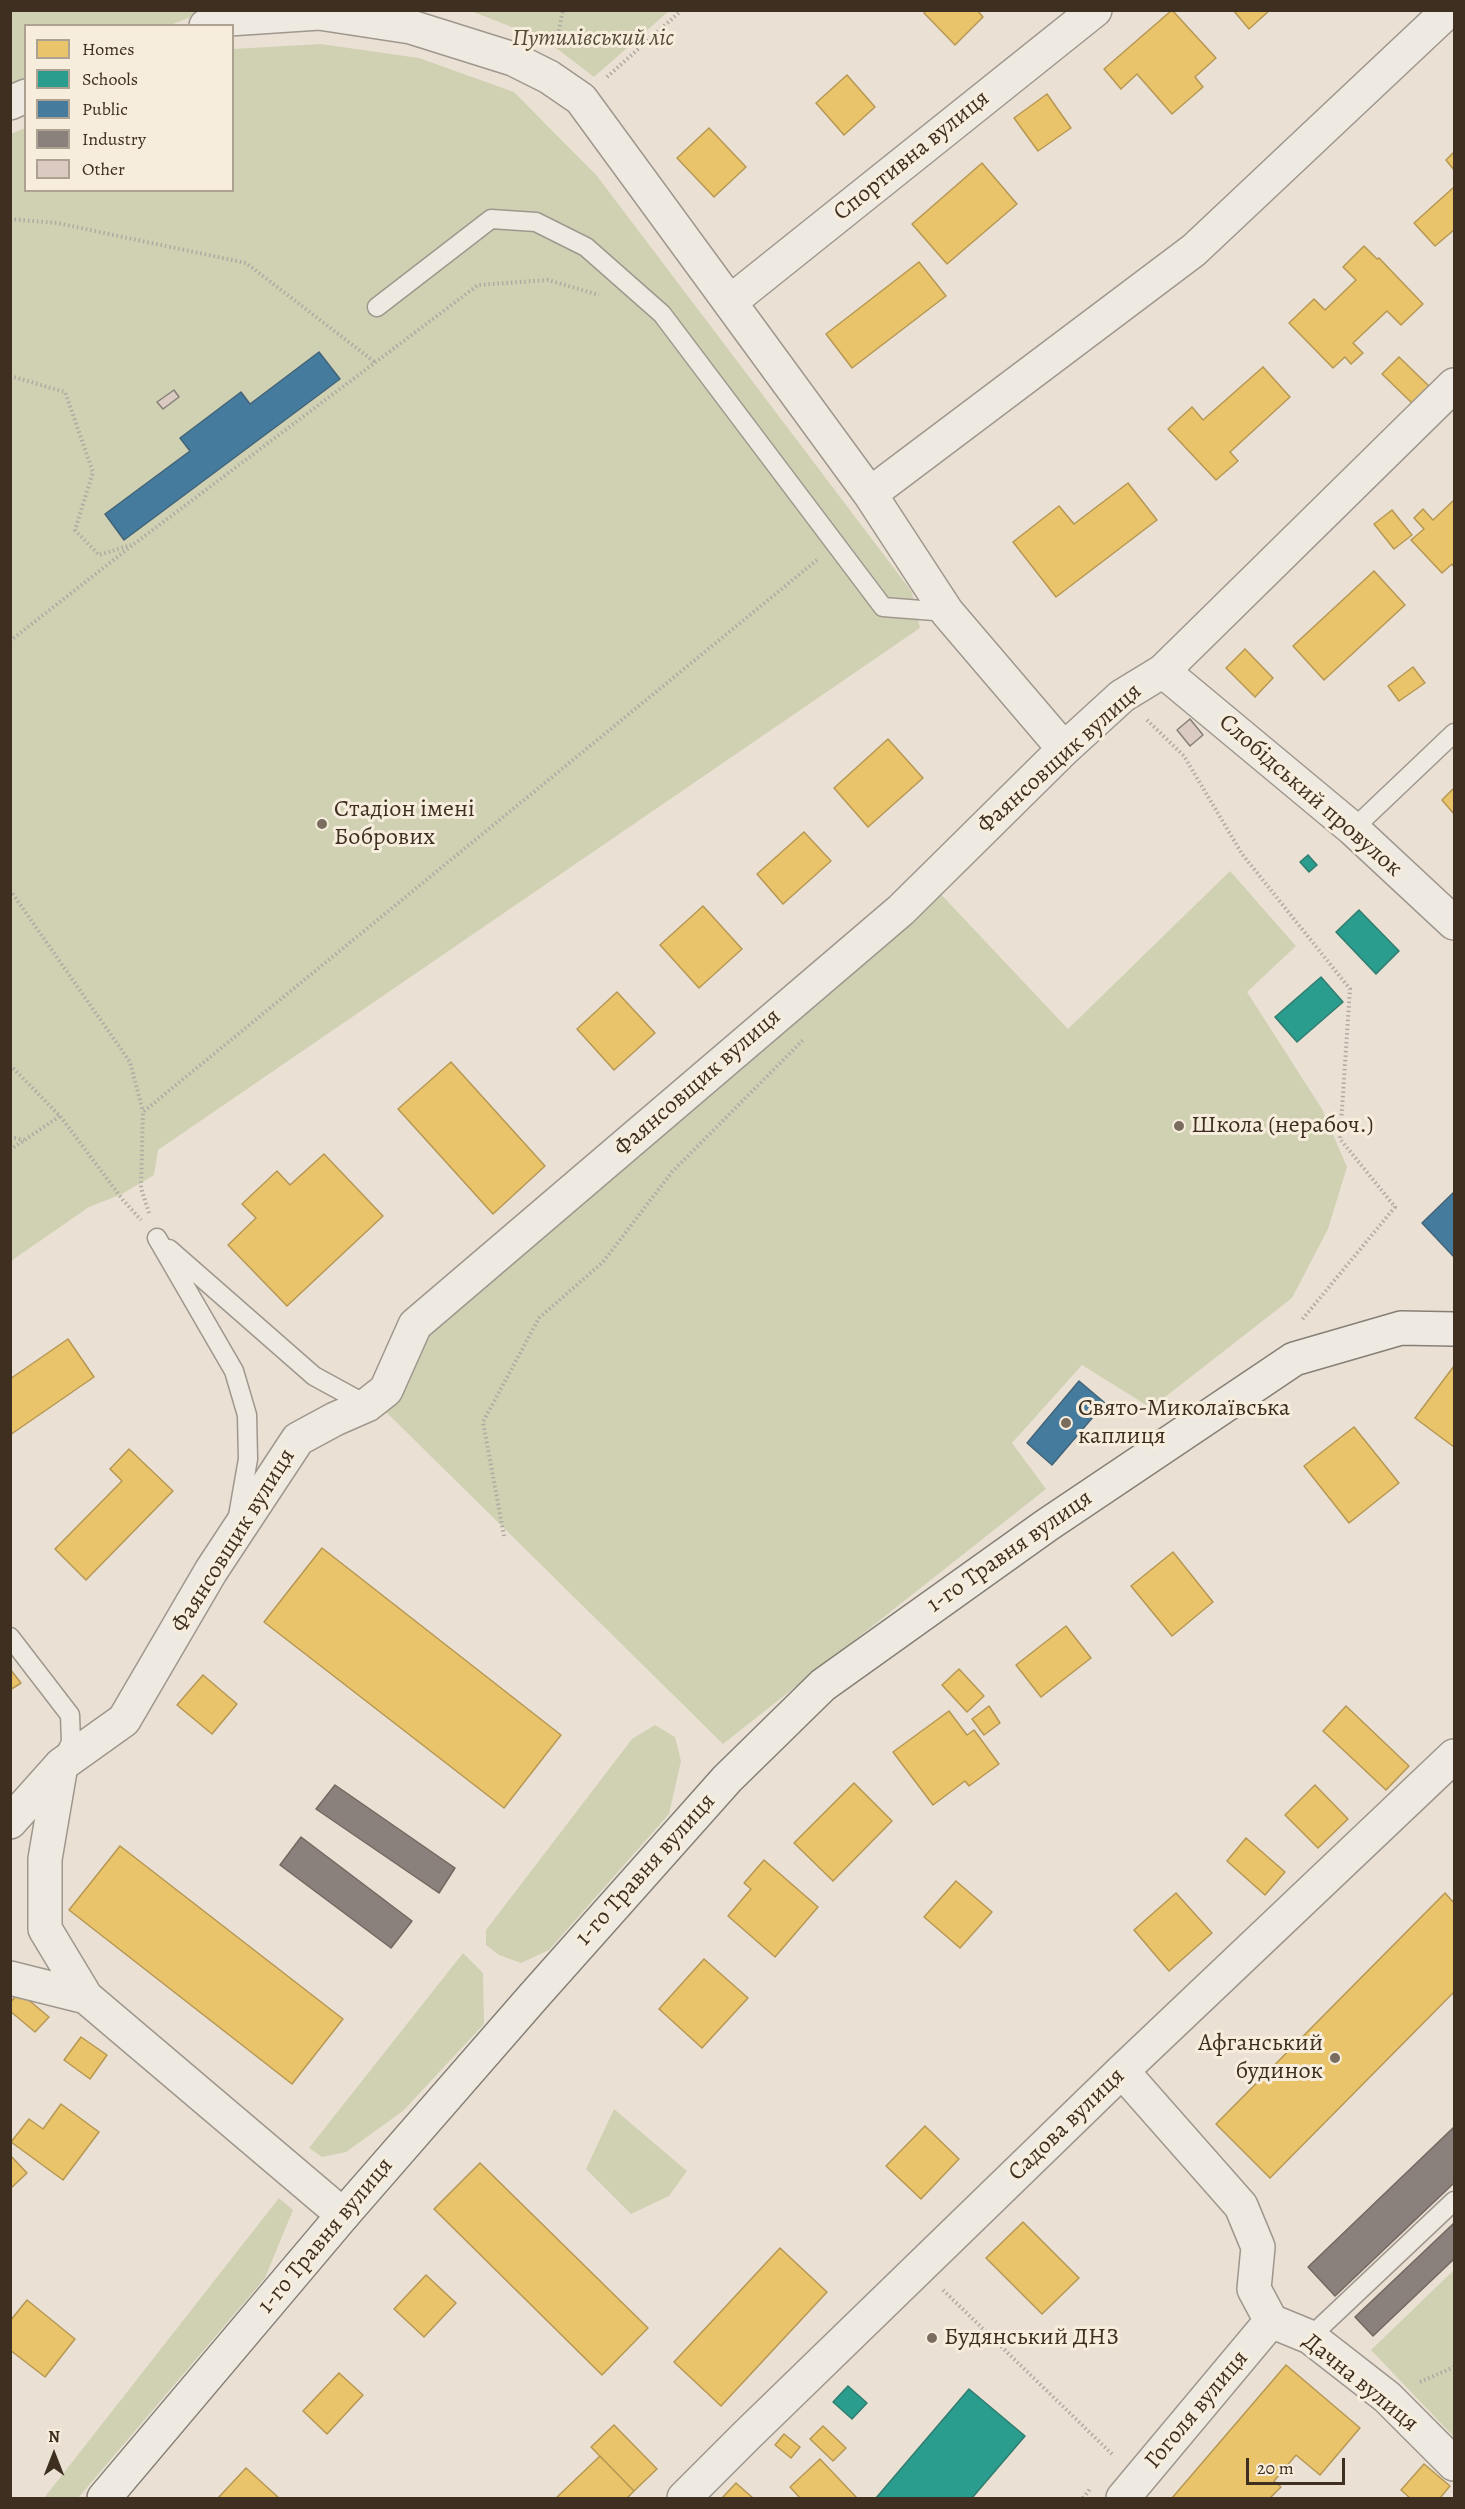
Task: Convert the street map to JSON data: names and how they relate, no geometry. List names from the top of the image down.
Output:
{
  "streets": {
    "street": [
      "Спортивна вулиця",
      "Фаянсовщик вулиця",
      "Слобідський провулок",
      "1-го Травня вулиця",
      "Садова вулиця",
      "Дачна вулиця",
      "Гоголя вулиця"
    ]
  },
  "crossings": [
    ["Фаянсовщик вулиця", "Слобідський провулок"],
    ["Дачна вулиця", "Гоголя вулиця"]
  ],
  "parks": ["Путилівський ліс"],
  "places": [
    "Стадіон імені Бобрових",
    "Школа (нерабоч.)",
    "Свято-Миколаївська каплиця",
    "Афганський будинок",
    "Будянський ДНЗ"
  ],
  "legend": [
    "Homes",
    "Schools",
    "Public",
    "Industry",
    "Other"
  ],
  "scale_bar": "20 m",
  "north": "top"
}
